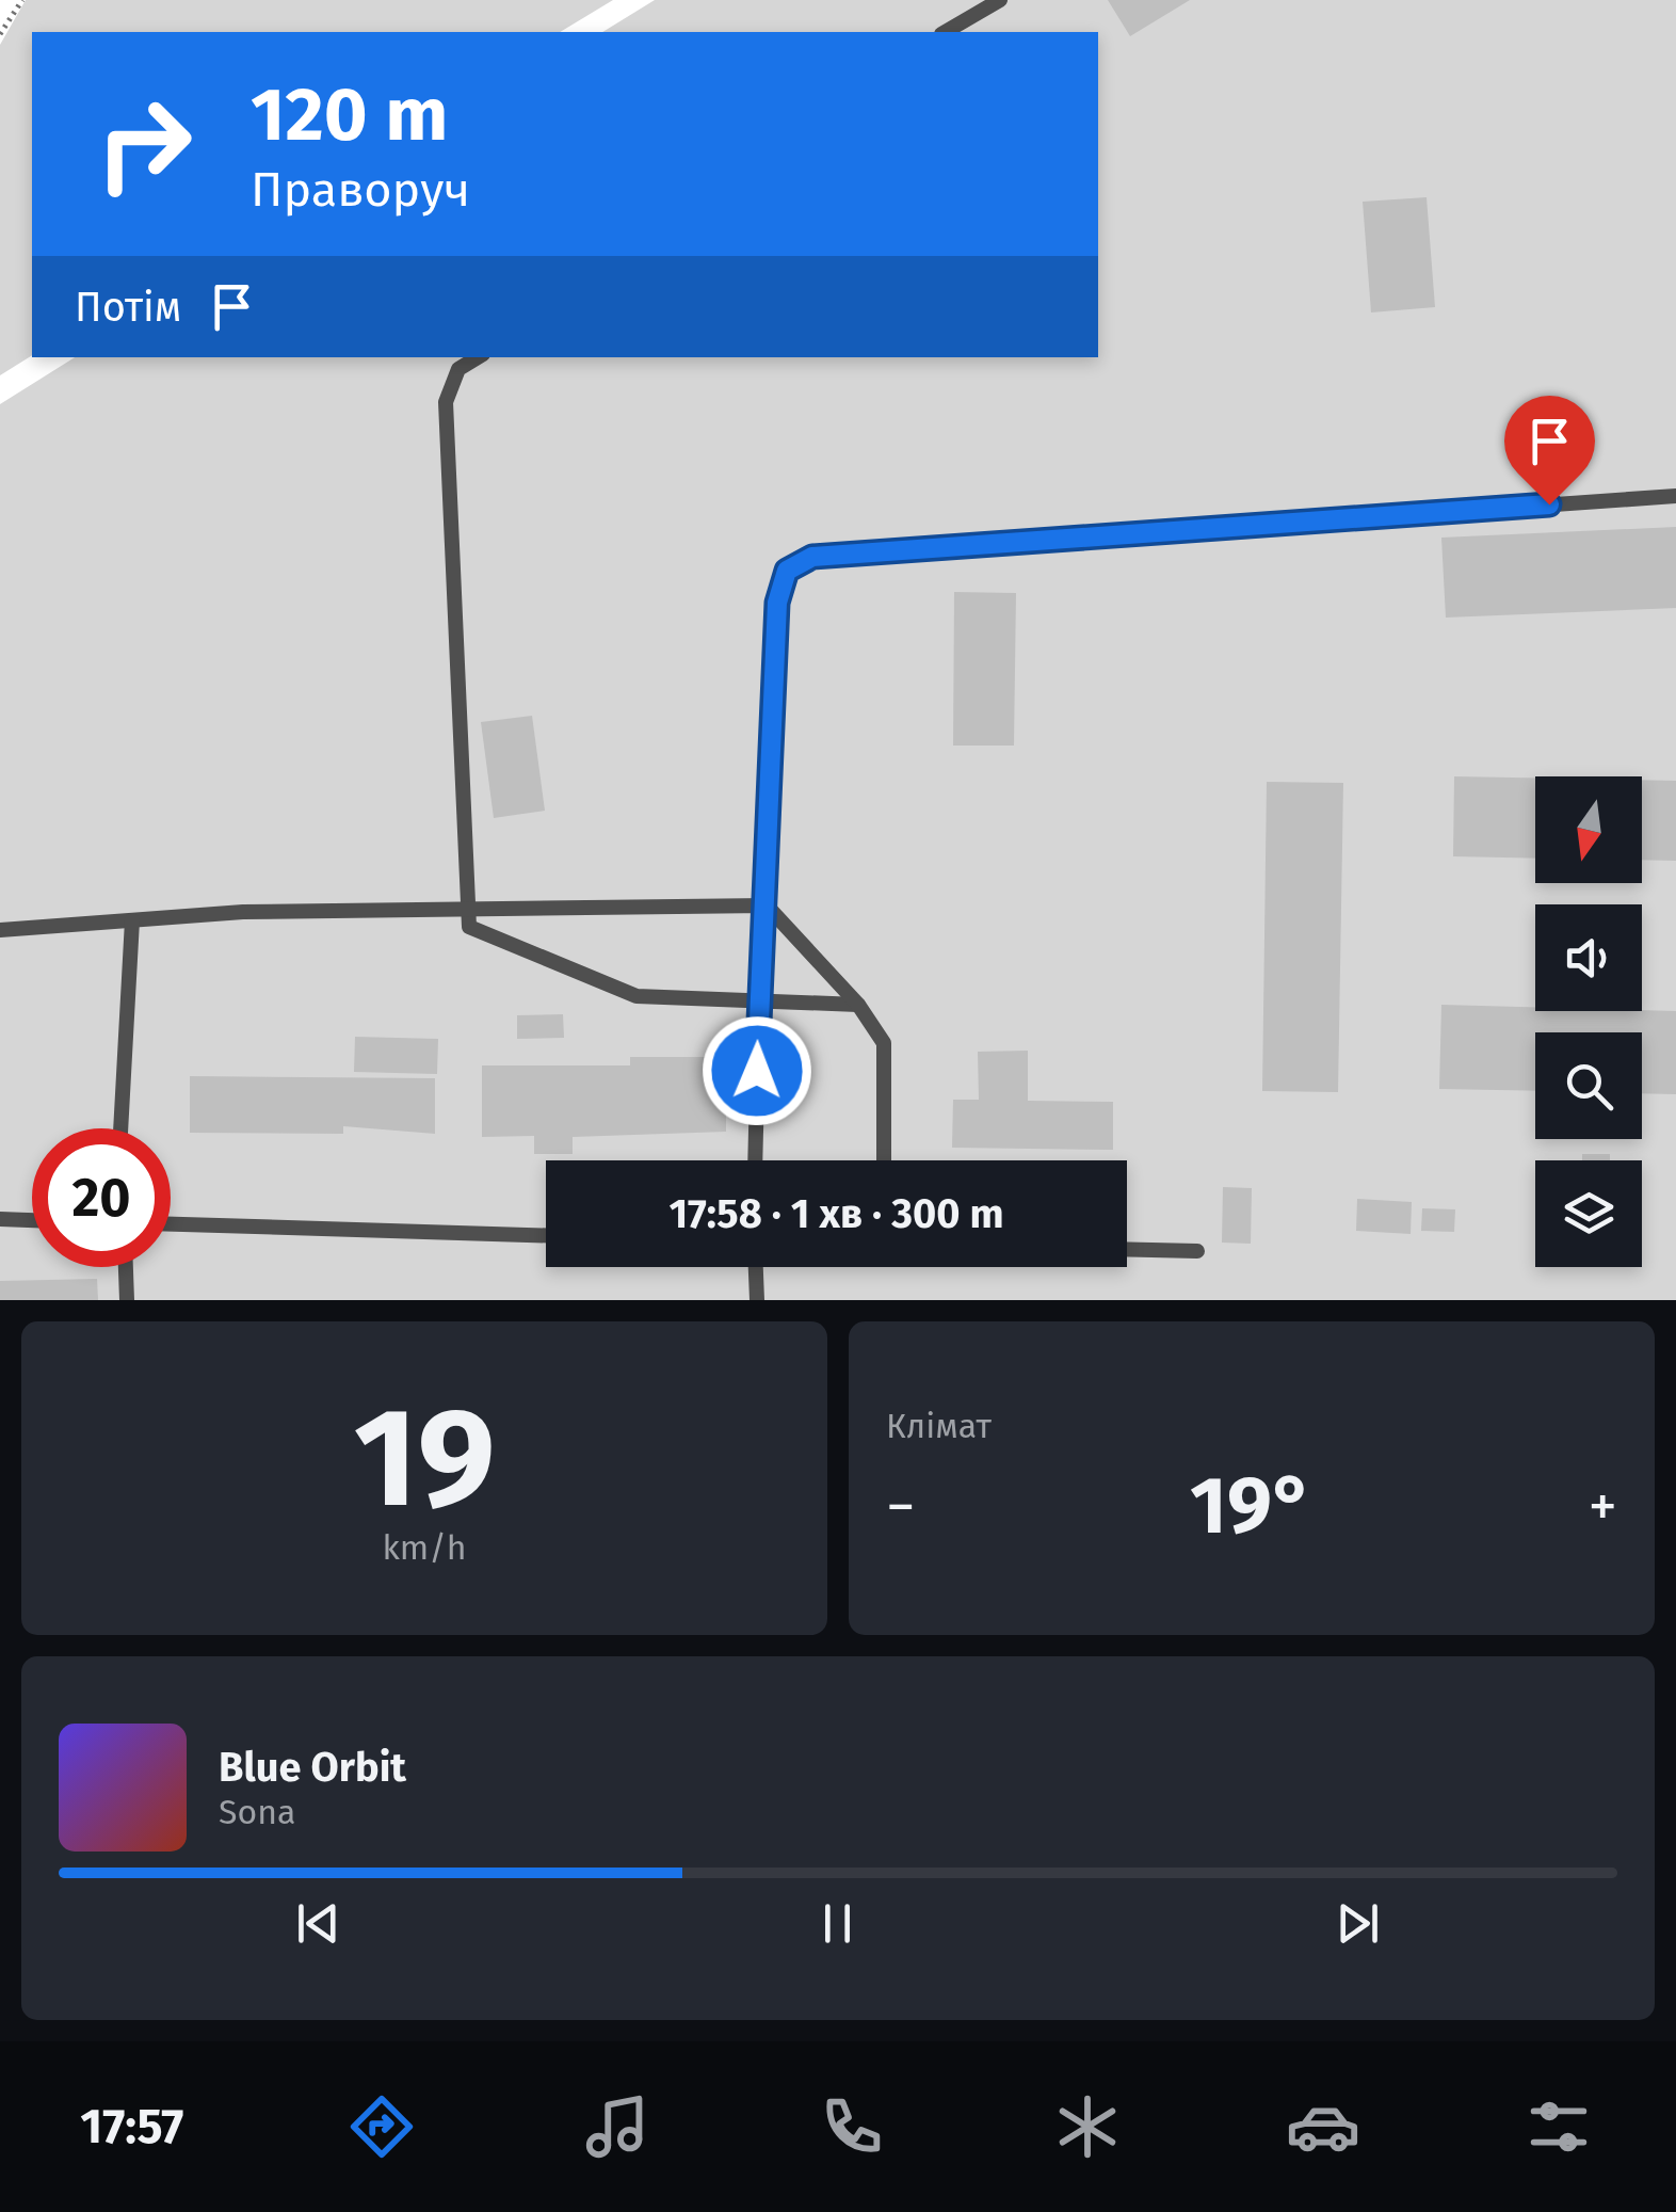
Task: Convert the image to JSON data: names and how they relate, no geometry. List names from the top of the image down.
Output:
{
  "north": "bottom",
  "page": {
    "turn": ["120 m", "Праворуч"],
    "then": "Потім",
    "limit": "20",
    "trip": "17:58 · 1 хв · 300 m",
    "tile": [
      ["19", "km/h"],
      "Клімат"
    ],
    "heat": ["−", "19°", "+"],
    "song": ["Blue Orbit", "Sona"],
    "tabs": "17:57"
  }
}
